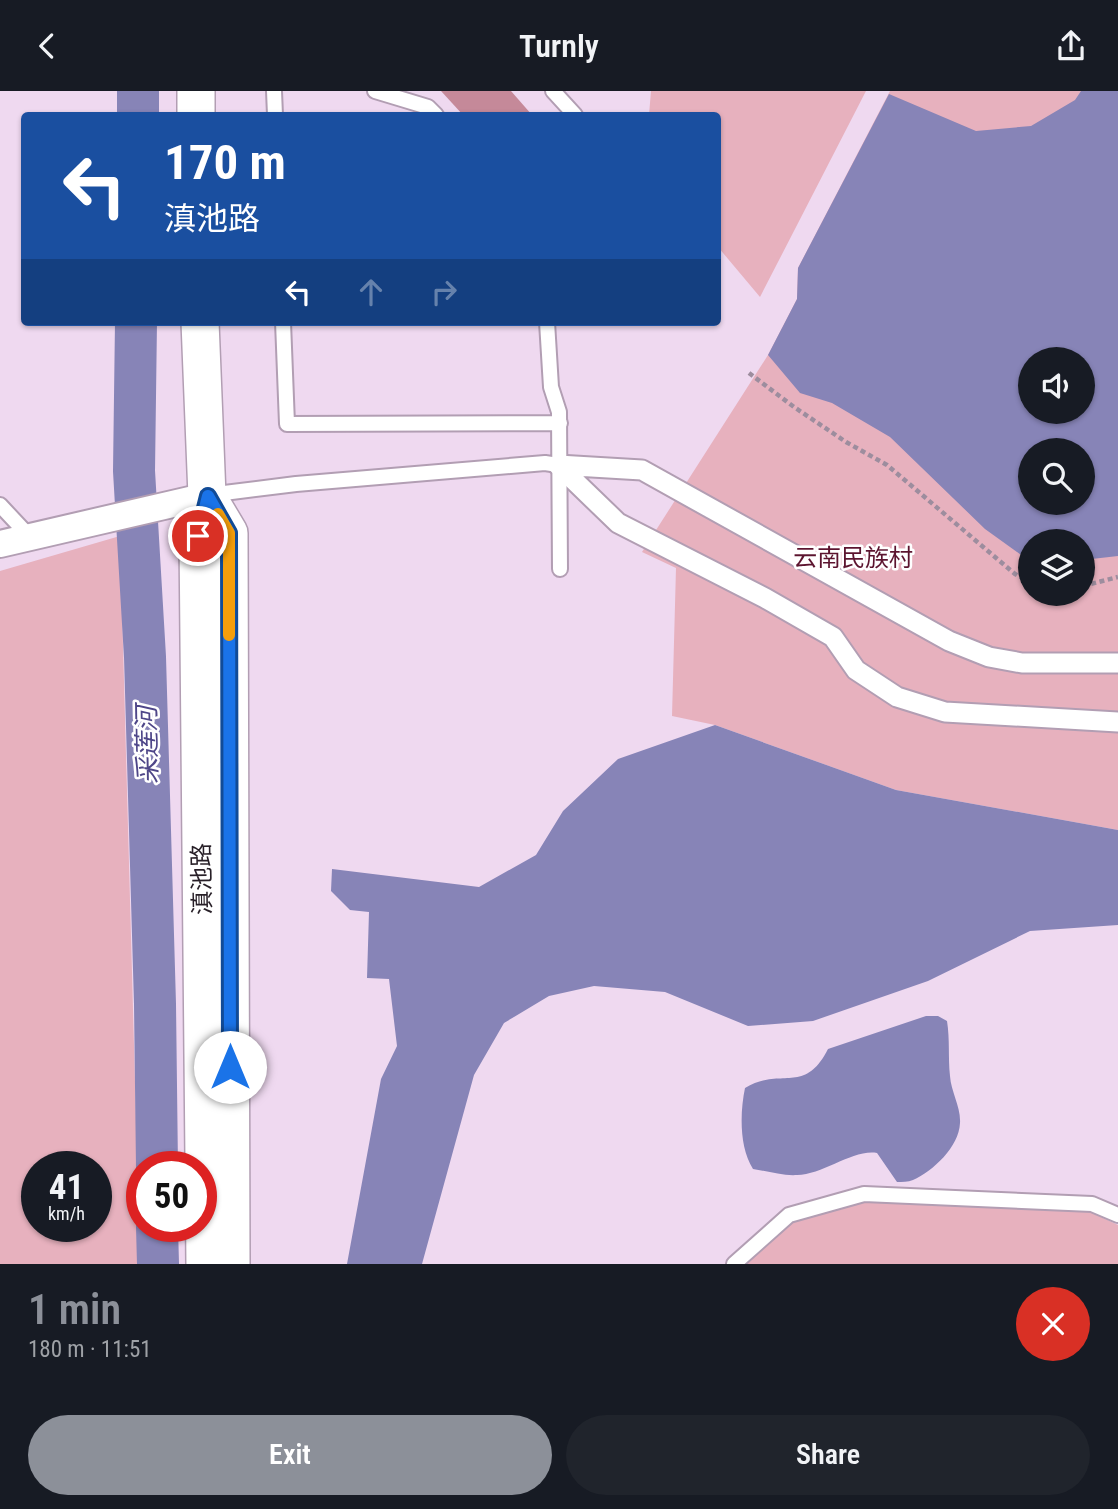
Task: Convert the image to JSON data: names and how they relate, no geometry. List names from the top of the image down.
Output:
{
  "streets": {
    "main road": ["滇池路"]
  },
  "water": ["采莲河"],
  "parks": ["云南民族村"],
  "page": {
    "header": "Turnly",
    "turn": ["170 m", "滇池路"],
    "speed": "41 km/h",
    "limit": "50",
    "heading": ["1 min", "180 m · 11:51"],
    "buttons": ["Exit", "Share"]
  }
}
